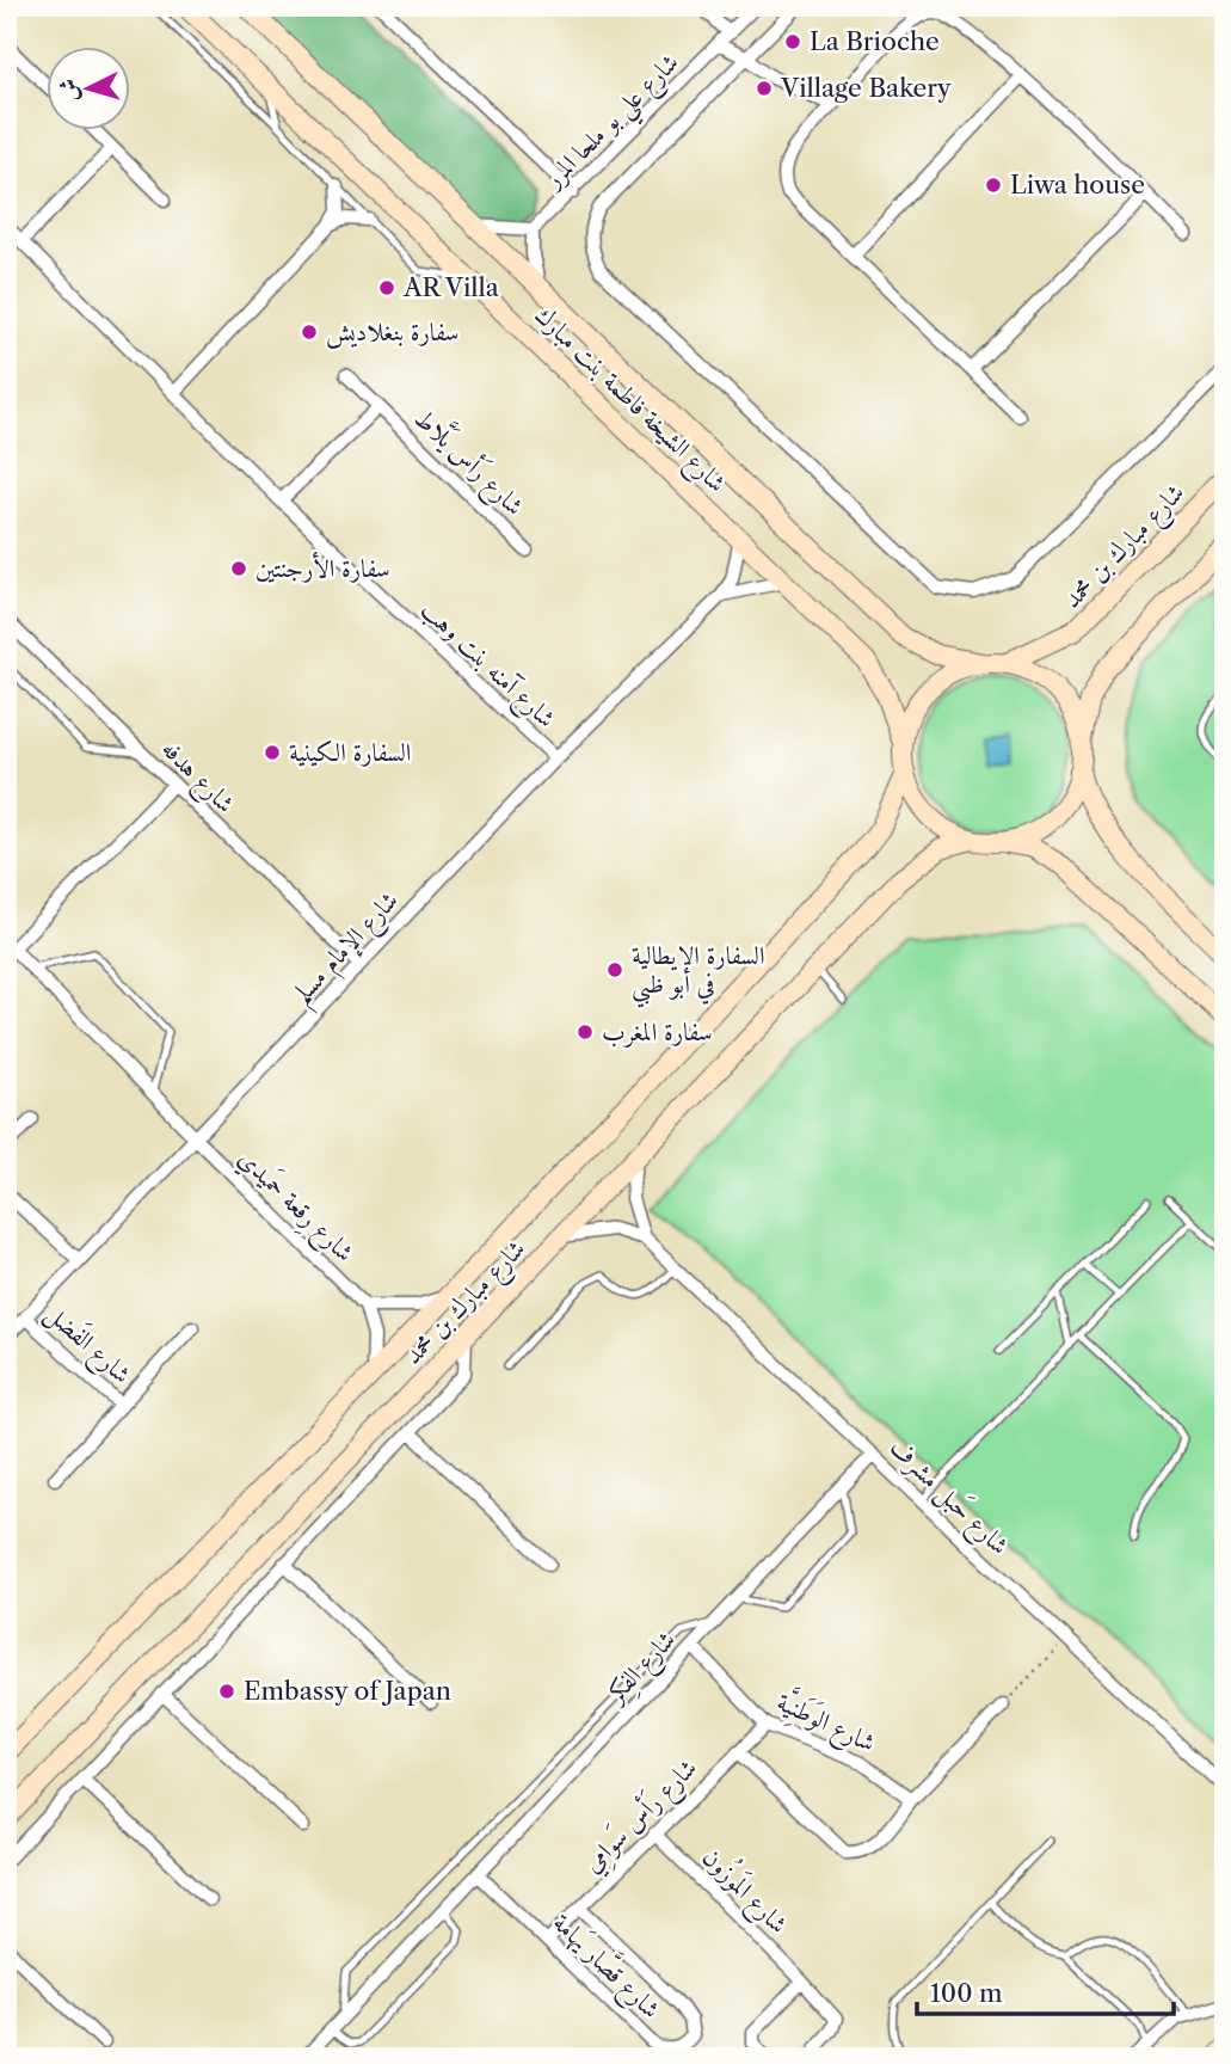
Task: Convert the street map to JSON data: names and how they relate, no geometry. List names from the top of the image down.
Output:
{
  "streets": {
    "main road": ["شارع الشيخة فاطمة بنت مبارك", "شارع مبارك بن محمد"],
    "street": [
      "شارع علي بو ملحا المرر",
      "شارع رَأس يَلَّاط",
      "شارع آمنه بنت وهب",
      "شارع هدفه",
      "شارع الإمام مسلم",
      "شارع رِقعة حمَيدي",
      "شارع الفَضل",
      "شارع حَبل مشرف",
      "شارع الفِكر",
      "شارع الوَطَنِيَّة",
      "شارع رَأس سَوامِي",
      "شارع المَوزُون",
      "شارع قصَّار يَهامة"
    ]
  },
  "crossings": [
    ["شارع الشيخة فاطمة بنت مبارك", "شارع مبارك بن محمد"],
    ["شارع الشيخة فاطمة بنت مبارك", "شارع الإمام مسلم"],
    ["شارع رَأس يَلَّاط", "شارع آمنه بنت وهب"],
    ["شارع آمنه بنت وهب", "شارع الإمام مسلم"],
    ["شارع هدفه", "شارع الإمام مسلم"],
    ["شارع الإمام مسلم", "شارع رِقعة حمَيدي"],
    ["شارع الإمام مسلم", "شارع الفَضل"],
    ["شارع حَبل مشرف", "شارع الفِكر"],
    ["شارع الفِكر", "شارع الوَطَنِيَّة"],
    ["شارع الفِكر", "شارع قصَّار يَهامة"],
    ["شارع الوَطَنِيَّة", "شارع رَأس سَوامِي"],
    ["شارع رَأس سَوامِي", "شارع المَوزُون"],
    ["شارع رَأس سَوامِي", "شارع قصَّار يَهامة"]
  ],
  "places": [
    "La Brioche",
    "Village Bakery",
    "Liwa house",
    "AR Villa",
    "سفارة بنغلاديش",
    "سفارة الأرجنتين",
    "السفارة الكينية",
    "السفارة الإيطالية في أبو ظبي",
    "سفارة المغرب",
    "Embassy of Japan"
  ],
  "scale_bar": "100 m",
  "north": "left"
}
